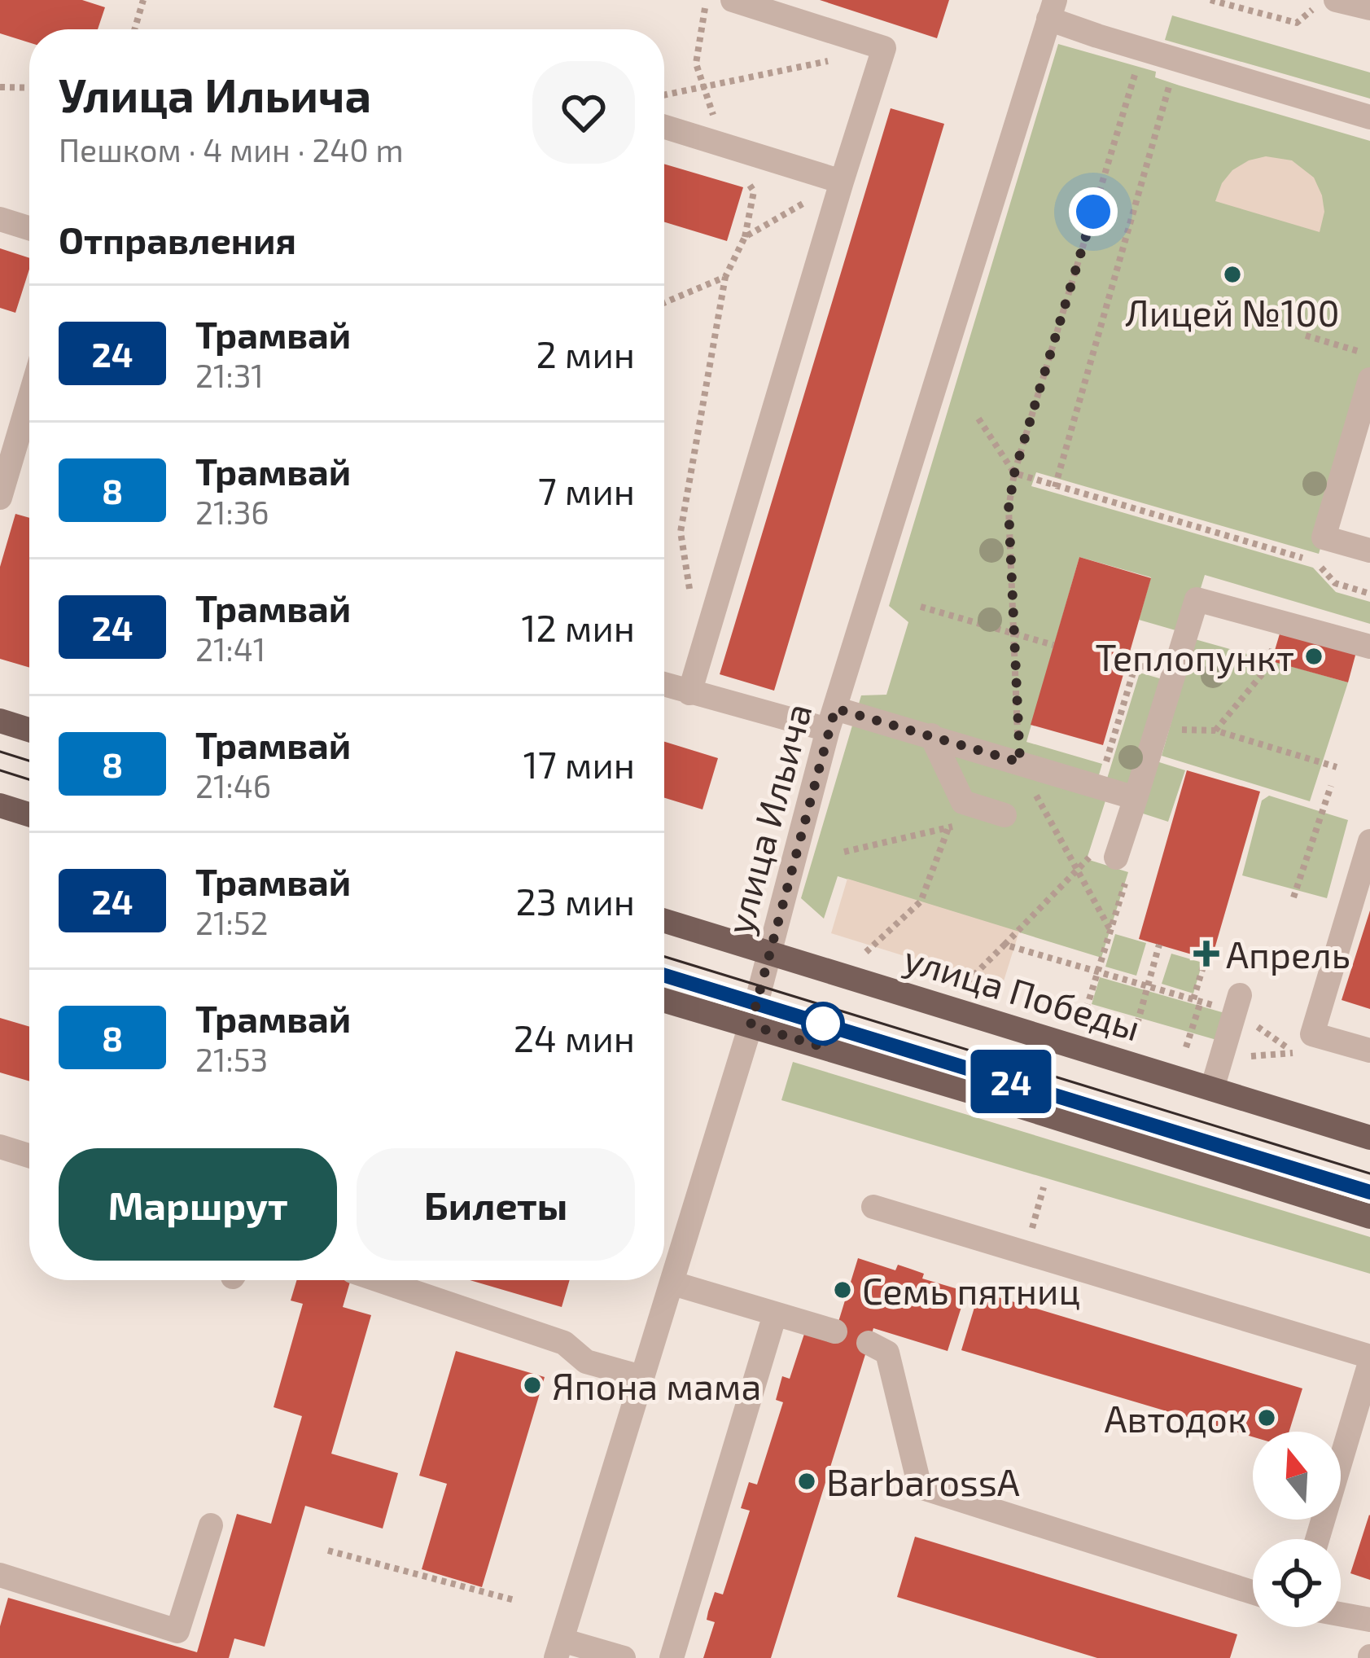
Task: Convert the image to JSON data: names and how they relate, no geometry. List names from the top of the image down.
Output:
{
  "streets": {
    "main road": ["улица Победы"],
    "street": ["улица Ильича"]
  },
  "crossings": [
    ["улица Ильича", "улица Победы"]
  ],
  "places": {
    "other": [
      "Лицей №100",
      "Теплопункт",
      "Семь пятниц",
      "Япона мама",
      "Автодок",
      "BarbarossA"
    ],
    "health": ["Апрель"]
  },
  "lines": ["tram line 24"],
  "north": "top",
  "page": {
    "on_map": "24",
    "heading": [
      ["Улица Ильича", "Пешком · 4 мин · 240 m"],
      "Отправления"
    ],
    "list": [
      {
        "mark": "24",
        "name": "Трамвай",
        "note": "21:31",
        "value": "2 мин"
      },
      {
        "mark": "8",
        "name": "Трамвай",
        "note": "21:36",
        "value": "7 мин"
      },
      {
        "mark": "24",
        "name": "Трамвай",
        "note": "21:41",
        "value": "12 мин"
      },
      {
        "mark": "8",
        "name": "Трамвай",
        "note": "21:46",
        "value": "17 мин"
      },
      {
        "mark": "24",
        "name": "Трамвай",
        "note": "21:52",
        "value": "23 мин"
      },
      {
        "mark": "8",
        "name": "Трамвай",
        "note": "21:53",
        "value": "24 мин"
      }
    ],
    "buttons": ["Маршрут", "Билеты"]
  }
}
